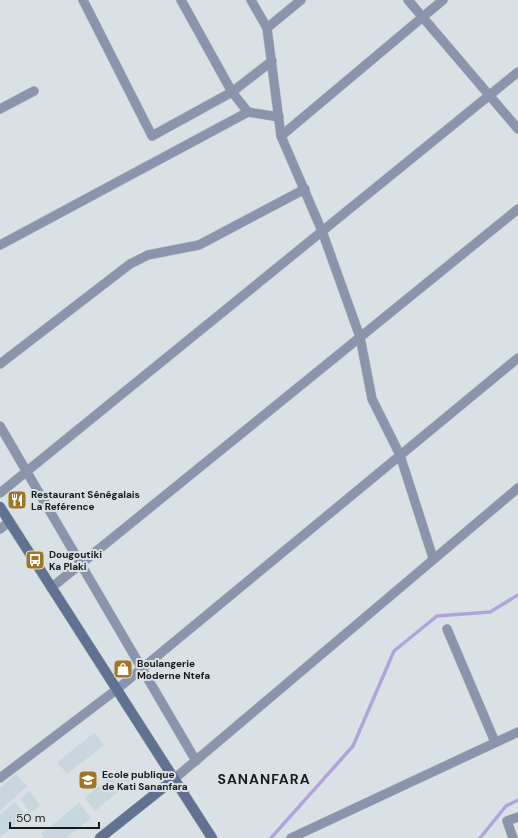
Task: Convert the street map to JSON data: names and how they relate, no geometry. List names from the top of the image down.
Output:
{
  "districts": ["SANANFARA"],
  "places": {
    "restaurant": ["Restaurant Sénégalais La Reférence"],
    "bus stop": ["Dougoutiki Ka Plaki"],
    "shop": ["Boulangerie Moderne Ntefa"],
    "school or university": ["Ecole publique de Kati Sananfara"]
  },
  "scale_bar": "50 m"
}
